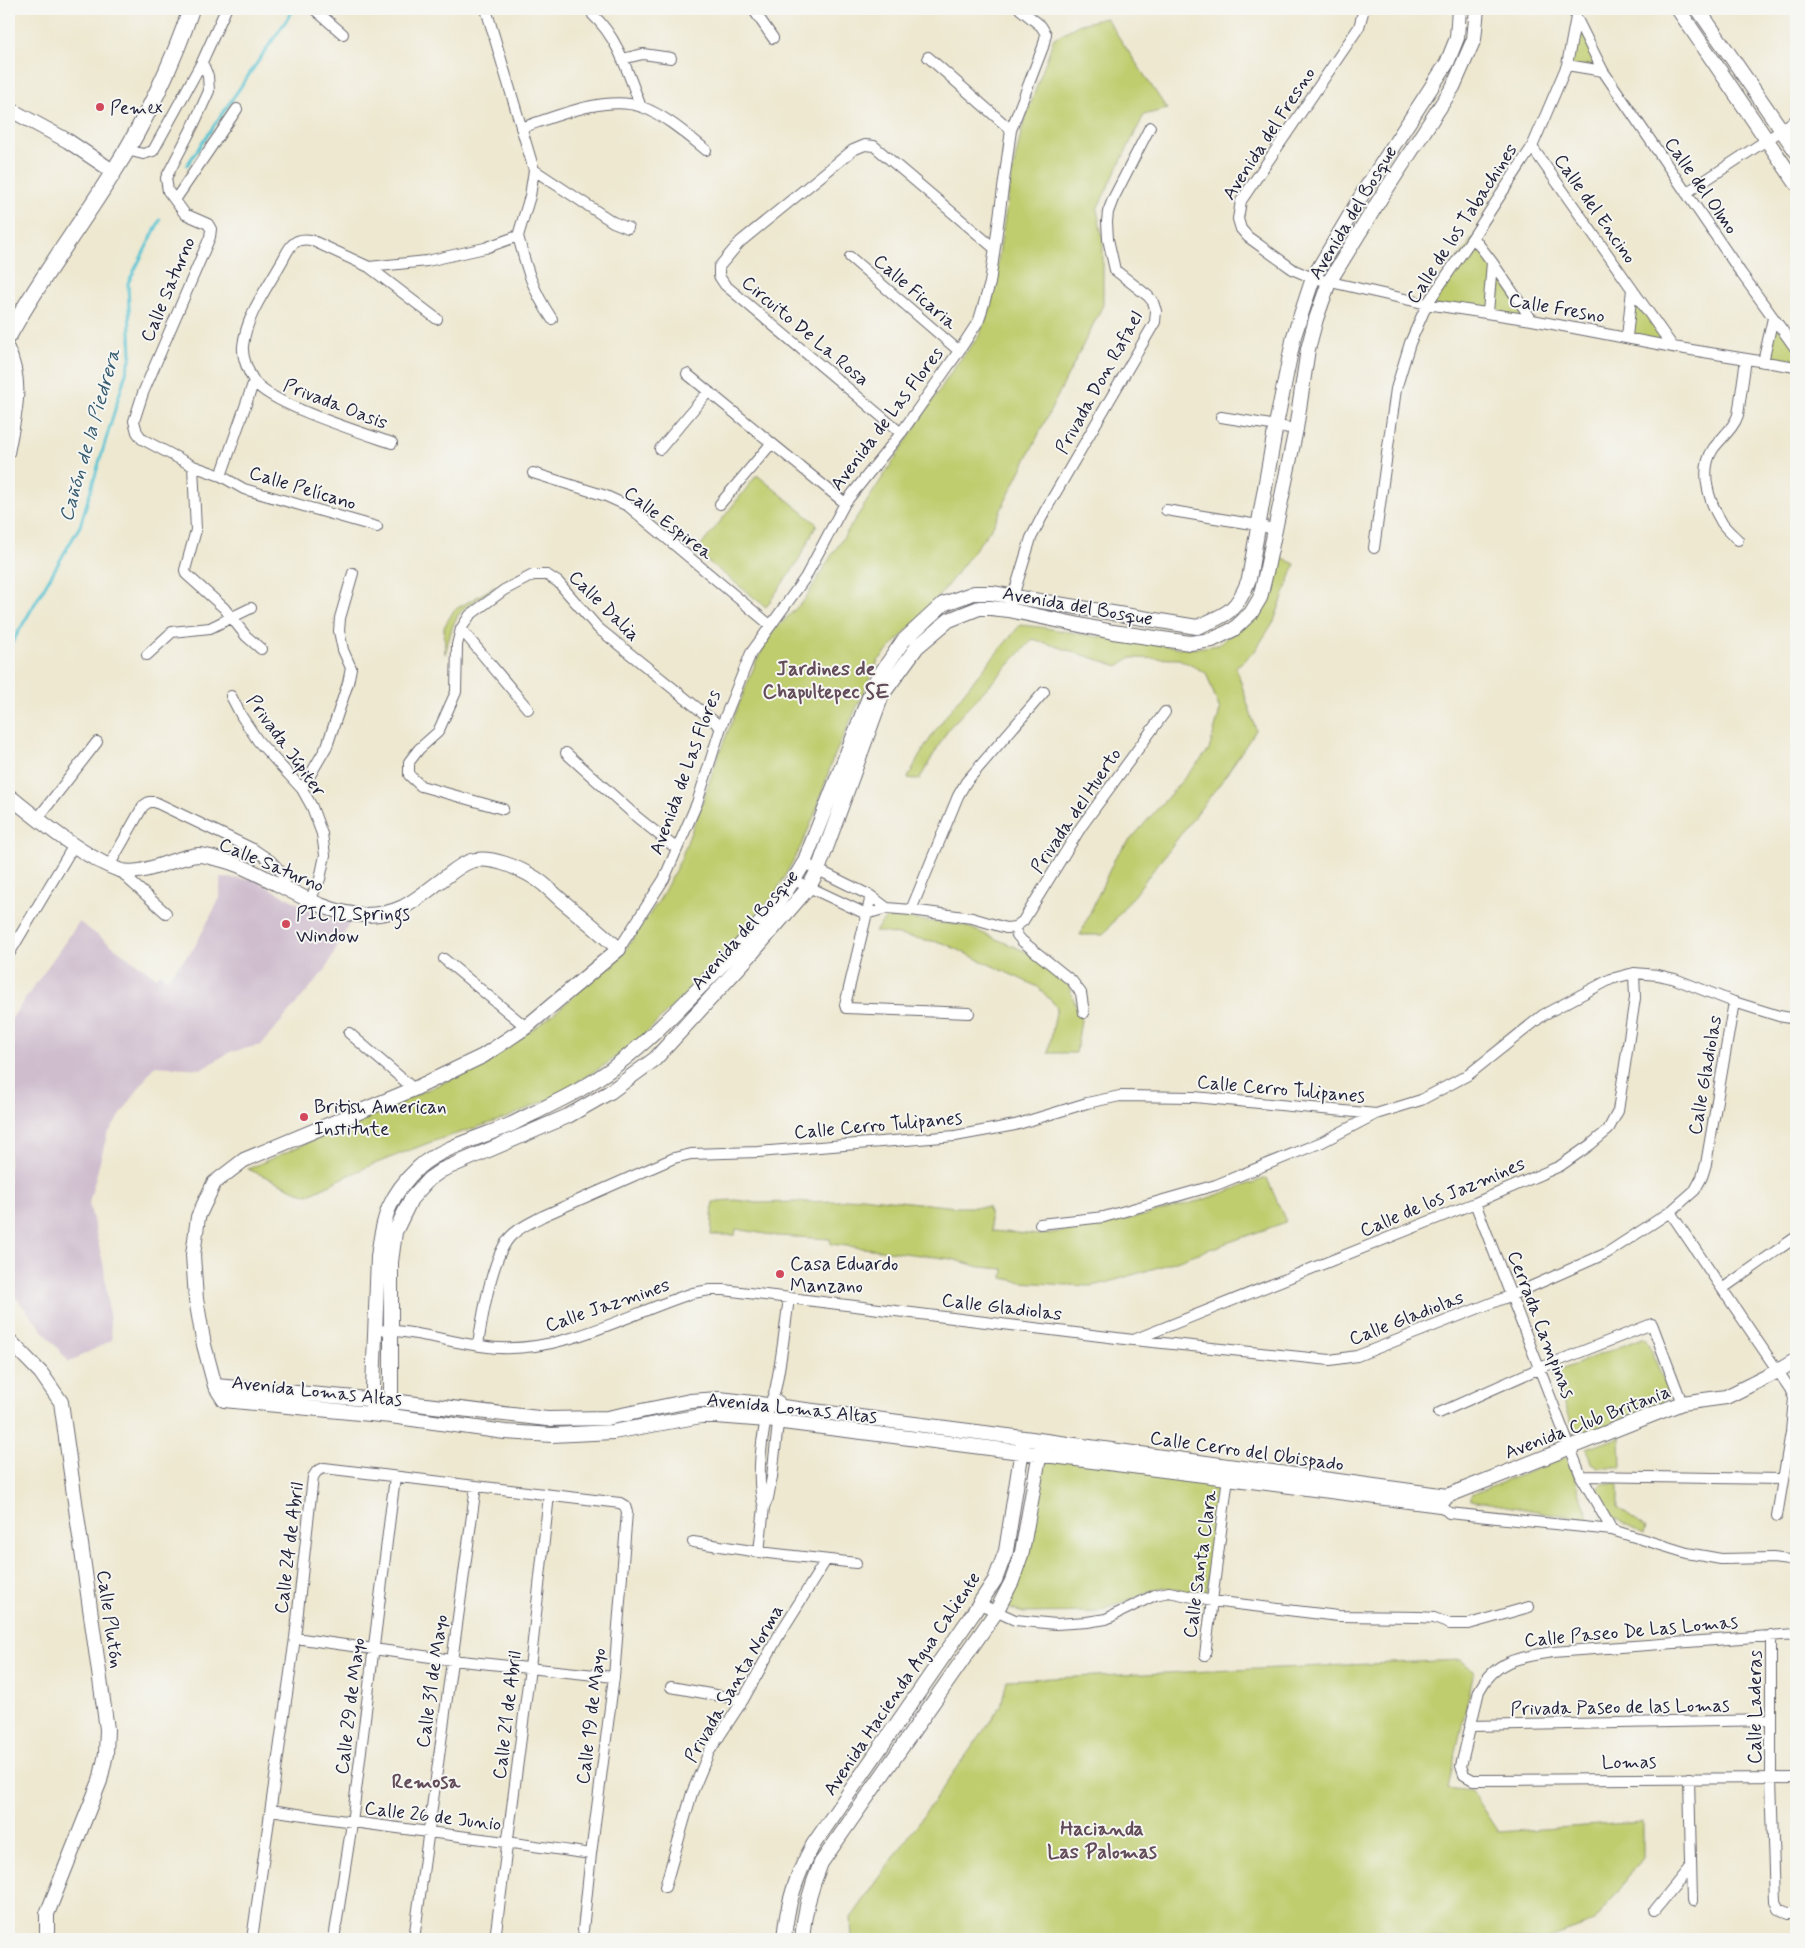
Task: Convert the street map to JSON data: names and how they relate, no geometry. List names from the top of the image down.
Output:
{
  "streets": {
    "main road": [
      "Avenida del Bosque",
      "Calle Saturno",
      "Avenida de Las Flores",
      "Avenida Lomas Altas",
      "Avenida Club Britania",
      "Calle Cerro del Obispado",
      "Calle Plutón",
      "Avenida Hacienda Agua Caliente"
    ],
    "street": [
      "Avenida del Fresno",
      "Calle del Olmo",
      "Calle del Encino",
      "Calle de los Tabachines",
      "Calle Ficaria",
      "Calle Fresno",
      "Circuito De La Rosa",
      "Privada Don Rafael",
      "Privada Oasis",
      "Calle Pelícano",
      "Calle Espirea",
      "Calle Dalia",
      "Privada Júpiter",
      "Privada del Huerto",
      "Calle Gladiolas",
      "Calle Cerro Tulipanes",
      "Calle de los Jazmines",
      "Calle Jazmines",
      "Cerrada Campinas",
      "Calle 24 de Abril",
      "Calle Santa Clara",
      "Calle Paseo De Las Lomas",
      "Calle 31 de Mayo",
      "Privada Santa Norma",
      "Calle 29 de Mayo",
      "Privada Paseo de las Lomas",
      "Calle Laderas",
      "Calle 21 de Abril",
      "Calle 19 de Mayo",
      "Lomas",
      "Calle 26 de Junio"
    ]
  },
  "crossings": [
    ["Avenida del Fresno", "Avenida del Bosque"],
    ["Avenida del Fresno", "Calle Fresno"],
    ["Calle del Olmo", "Calle de los Tabachines"],
    ["Calle del Encino", "Calle de los Tabachines"],
    ["Calle del Encino", "Calle Fresno"],
    ["Avenida del Bosque", "Calle Fresno"],
    ["Avenida del Bosque", "Privada Don Rafael"],
    ["Avenida del Bosque", "Calle Jazmines"],
    ["Avenida del Bosque", "Avenida Lomas Altas"],
    ["Calle de los Tabachines", "Calle Fresno"],
    ["Calle Saturno", "Avenida de Las Flores"],
    ["Calle Saturno", "Calle Pelícano"],
    ["Calle Saturno", "Privada Júpiter"],
    ["Calle Ficaria", "Avenida de Las Flores"],
    ["Circuito De La Rosa", "Avenida de Las Flores"],
    ["Avenida de Las Flores", "Calle Espirea"],
    ["Avenida de Las Flores", "Calle Dalia"],
    ["Avenida de Las Flores", "Avenida Lomas Altas"],
    ["Calle Gladiolas", "Calle de los Jazmines"],
    ["Calle Gladiolas", "Calle Jazmines"],
    ["Calle Gladiolas", "Cerrada Campinas"],
    ["Calle Cerro Tulipanes", "Calle Jazmines"],
    ["Calle de los Jazmines", "Cerrada Campinas"],
    ["Cerrada Campinas", "Avenida Club Britania"],
    ["Cerrada Campinas", "Calle Cerro del Obispado"],
    ["Avenida Lomas Altas", "Calle Cerro del Obispado"],
    ["Avenida Lomas Altas", "Avenida Hacienda Agua Caliente"],
    ["Avenida Club Britania", "Calle Cerro del Obispado"],
    ["Calle Cerro del Obispado", "Calle Santa Clara"],
    ["Calle Cerro del Obispado", "Avenida Hacienda Agua Caliente"],
    ["Calle 24 de Abril", "Calle 31 de Mayo"],
    ["Calle 24 de Abril", "Calle 29 de Mayo"],
    ["Calle 24 de Abril", "Calle 21 de Abril"],
    ["Calle 24 de Abril", "Calle 19 de Mayo"],
    ["Calle 24 de Abril", "Calle 26 de Junio"],
    ["Calle Paseo De Las Lomas", "Privada Paseo de las Lomas"],
    ["Calle Paseo De Las Lomas", "Calle Laderas"],
    ["Calle Paseo De Las Lomas", "Lomas"],
    ["Calle 31 de Mayo", "Calle 26 de Junio"],
    ["Calle 29 de Mayo", "Calle 26 de Junio"],
    ["Privada Paseo de las Lomas", "Calle Laderas"],
    ["Calle Laderas", "Lomas"],
    ["Calle 21 de Abril", "Calle 26 de Junio"],
    ["Calle 19 de Mayo", "Calle 26 de Junio"]
  ],
  "districts": ["Jardines de Chapultepec SE", "Remosa", "Hacianda Las Palomas"],
  "water": ["Cañón de la Piedrera"],
  "places": [
    "Pemex",
    "PIC12 Springs Window",
    "British American Institute",
    "Casa Eduardo Manzano"
  ]
}
